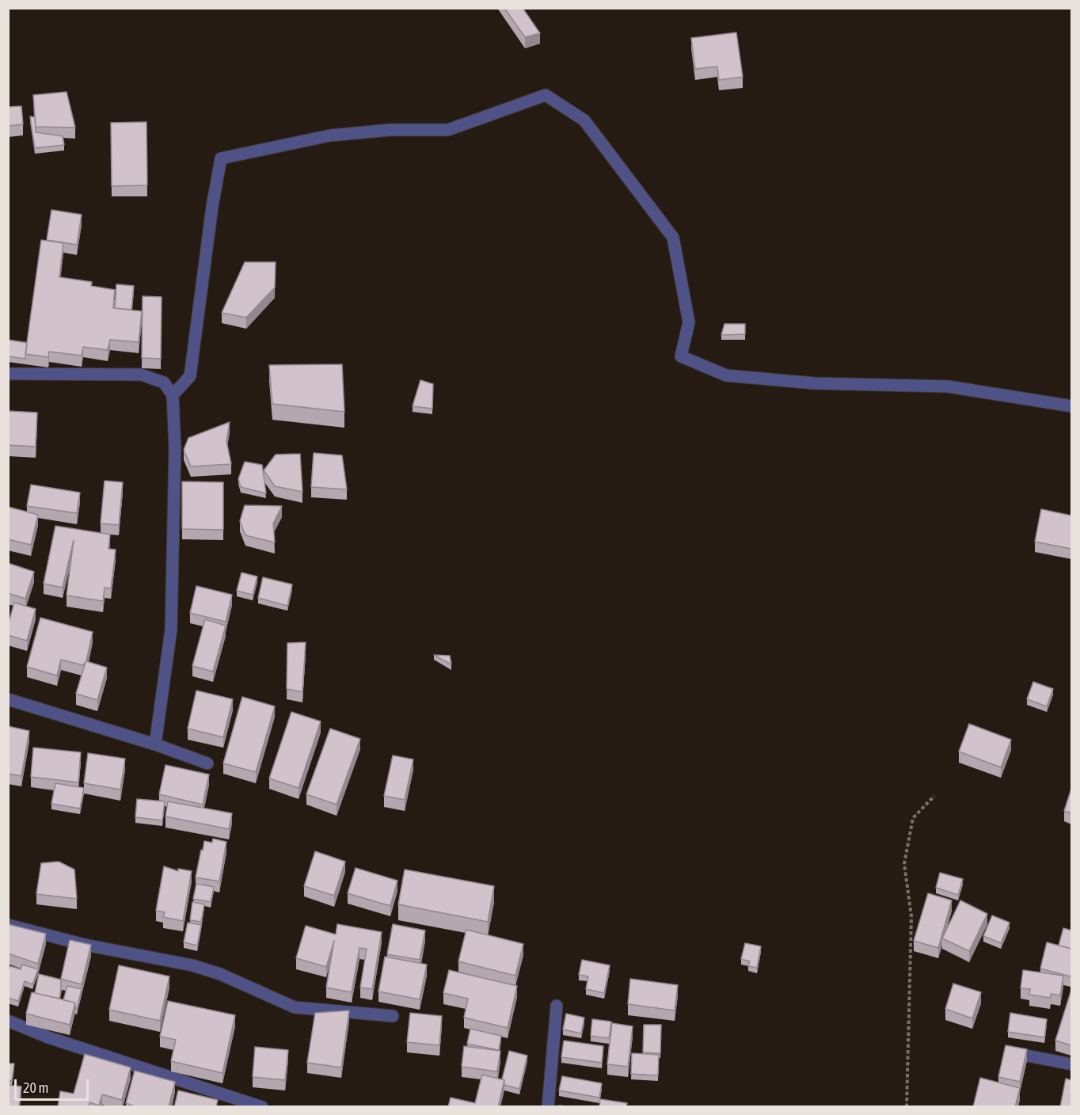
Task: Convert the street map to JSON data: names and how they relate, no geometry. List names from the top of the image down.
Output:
{
  "scale_bar": "20 m"
}
